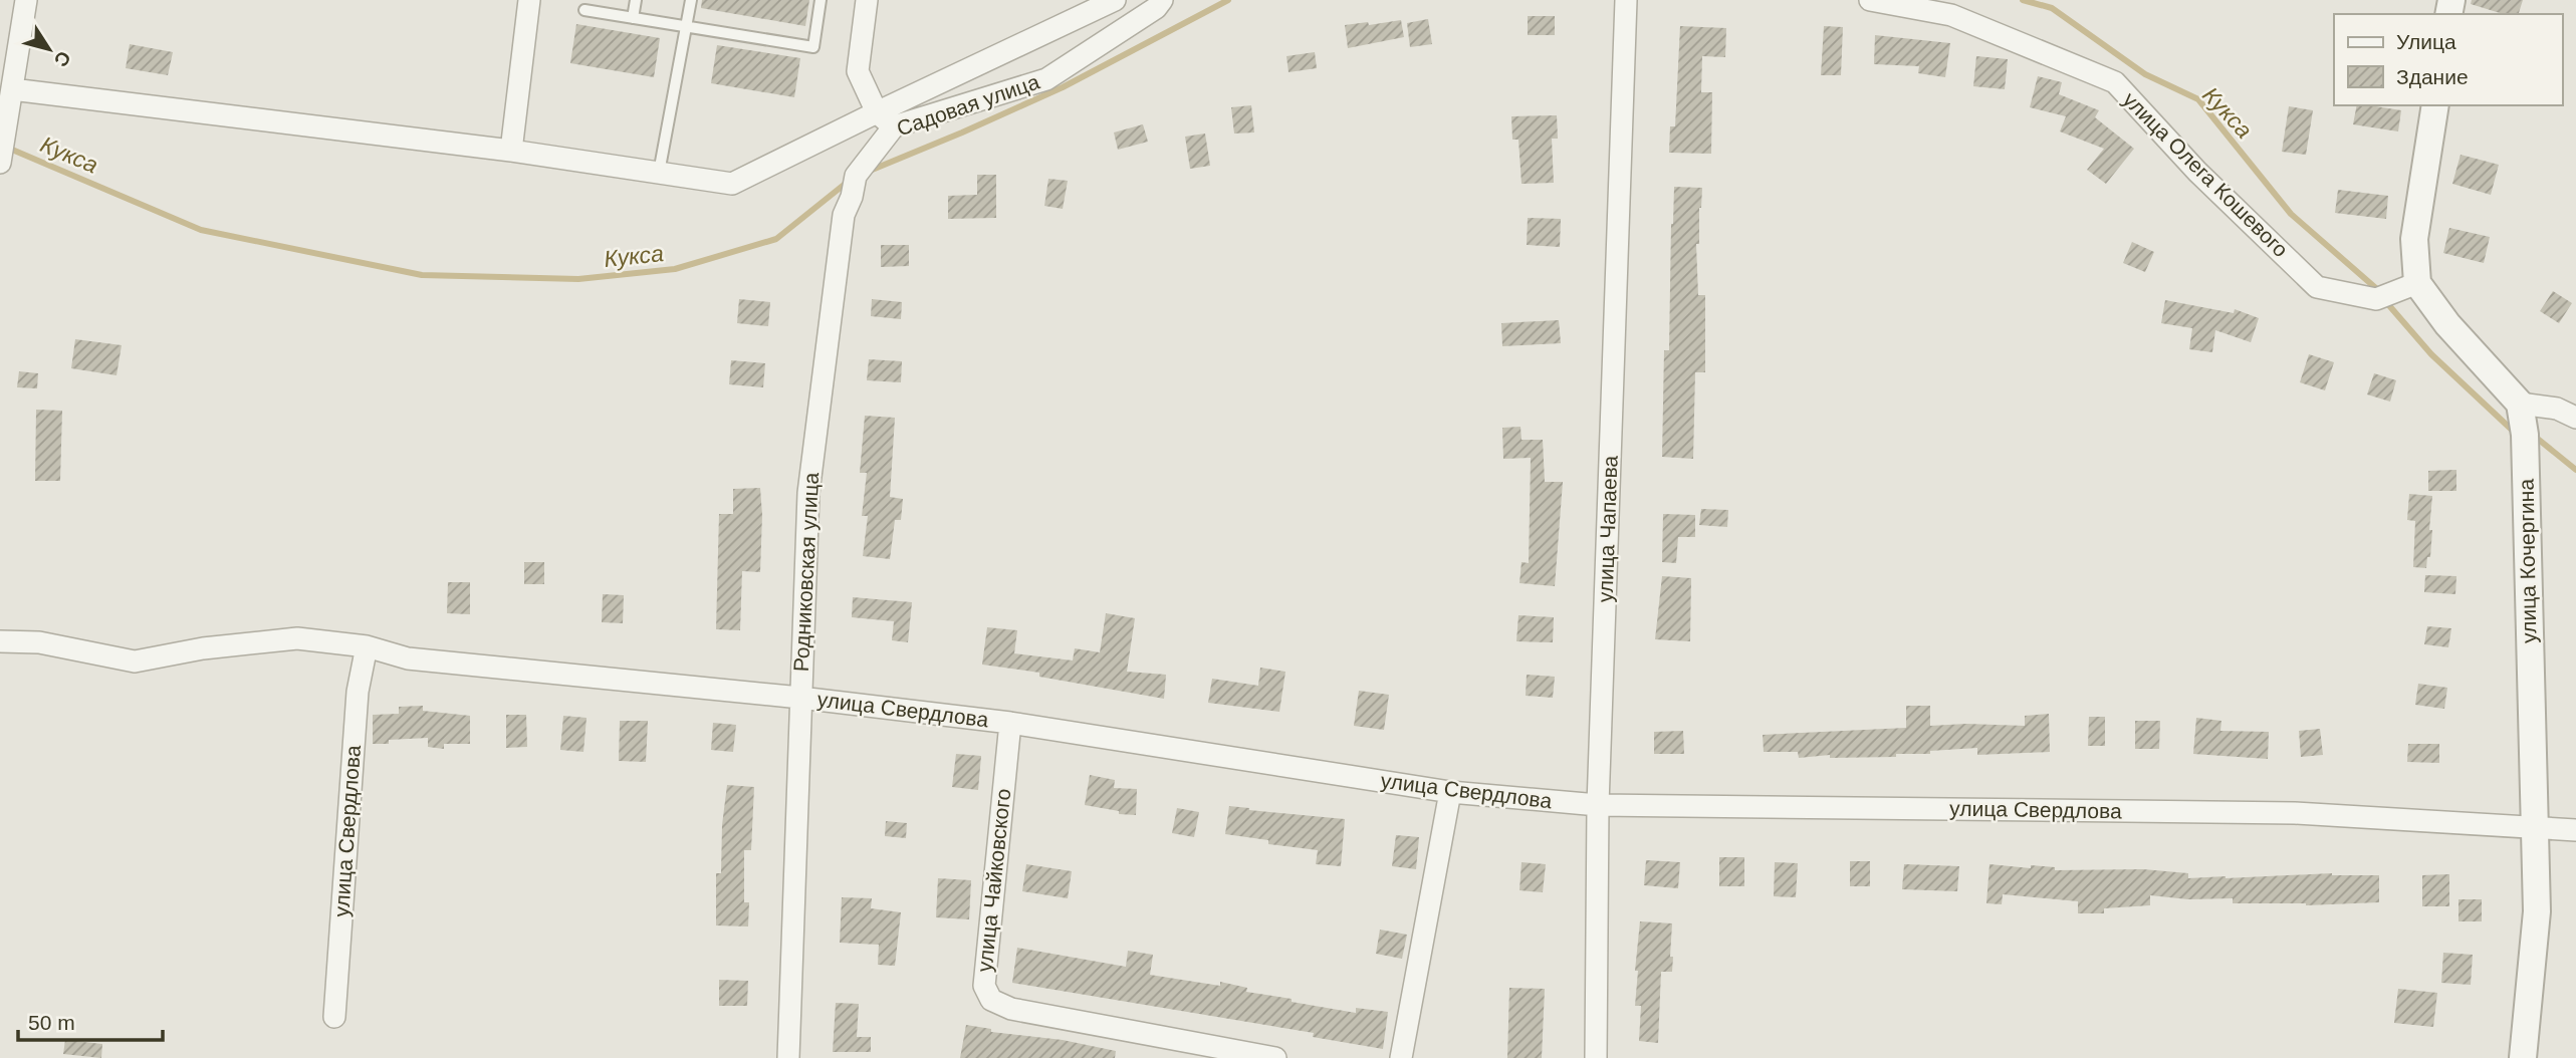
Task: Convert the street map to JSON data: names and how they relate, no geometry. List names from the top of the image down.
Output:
{
  "streets": {
    "street": [
      "Садовая улица",
      "улица Олега Кошевого",
      "улица Чапаева",
      "улица Кочергина",
      "Родниковская улица",
      "улица Свердлова",
      "улица Чайковского"
    ]
  },
  "crossings": [
    ["Садовая улица", "Родниковская улица"],
    ["улица Чапаева", "улица Свердлова"],
    ["улица Кочергина", "улица Свердлова"],
    ["Родниковская улица", "улица Свердлова"],
    ["улица Свердлова", "улица Чайковского"]
  ],
  "water": ["Кукса"],
  "legend": ["Улица", "Здание"],
  "scale_bar": "50 m",
  "north": "bottom right"
}
